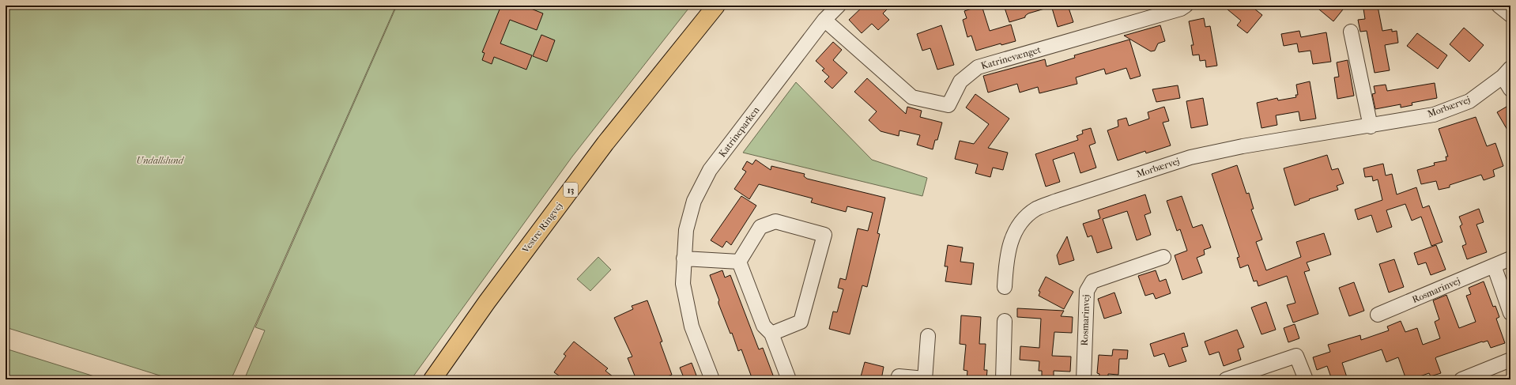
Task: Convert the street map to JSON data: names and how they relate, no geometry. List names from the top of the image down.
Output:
{
  "streets": {
    "main road": ["13", "Vestre Ringvej"],
    "street": [
      "Katrinevænget",
      "Morbærvej",
      "Katrineparken",
      "Rosmarinvej"
    ]
  },
  "crossings": [
    ["Katrinevænget", "Katrineparken"]
  ],
  "parks": ["Undallslund"]
}
